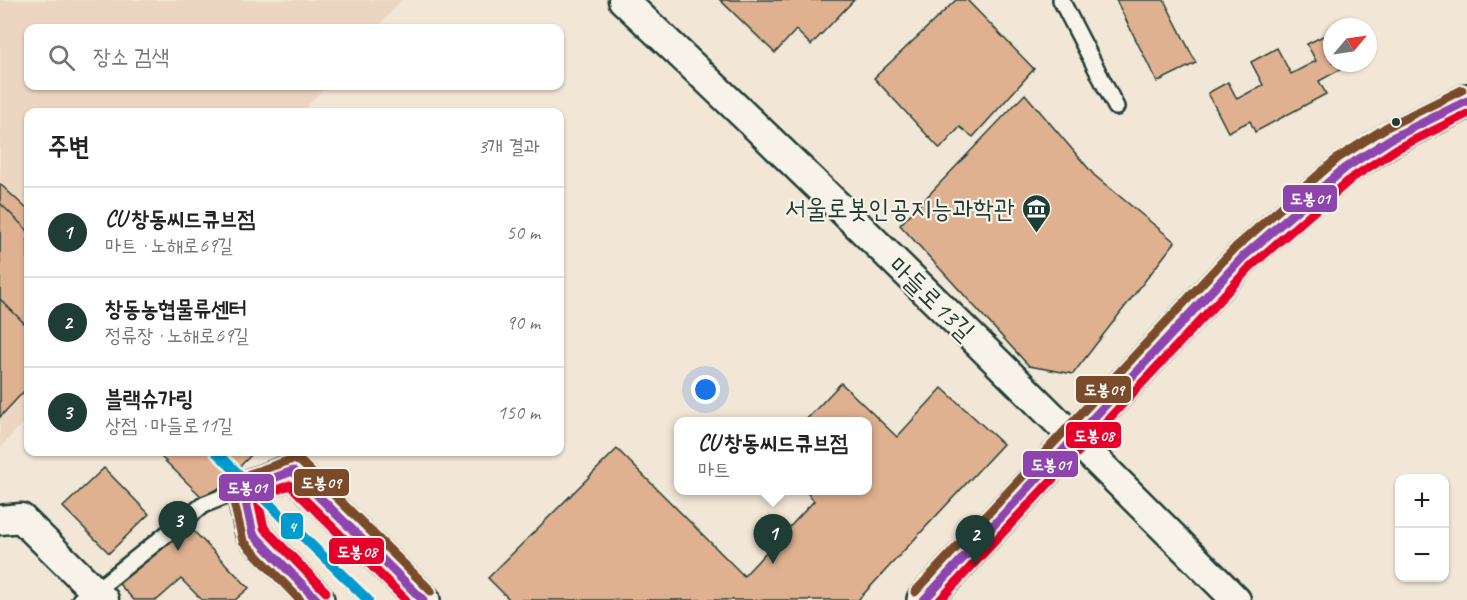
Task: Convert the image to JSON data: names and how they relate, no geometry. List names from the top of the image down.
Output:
{
  "streets": {
    "street": ["마들로13길"]
  },
  "places": {
    "museum": ["서울로봇인공지능과학관"]
  },
  "lines": [
    "transit line 도봉09",
    "transit line 도봉01",
    "transit line 도봉08",
    "transit line 4"
  ],
  "north": "top right",
  "page": {
    "search": "장소 검색",
    "heading": ["주변", "3개 결과"],
    "list": [
      {
        "mark": "1",
        "name": "CU 창동씨드큐브점",
        "note": "마트 · 노해로69길",
        "value": "50 m"
      },
      {
        "mark": "2",
        "name": "창동농협물류센터",
        "note": "정류장 · 노해로69길",
        "value": "90 m"
      },
      {
        "mark": "3",
        "name": "블랙슈가링",
        "note": "상점 · 마들로11길",
        "value": "150 m"
      }
    ],
    "popup": ["CU 창동씨드큐브점", "마트"],
    "map_buttons": ["+", "−"],
    "pins": ["3", "1", "2"]
  }
}
